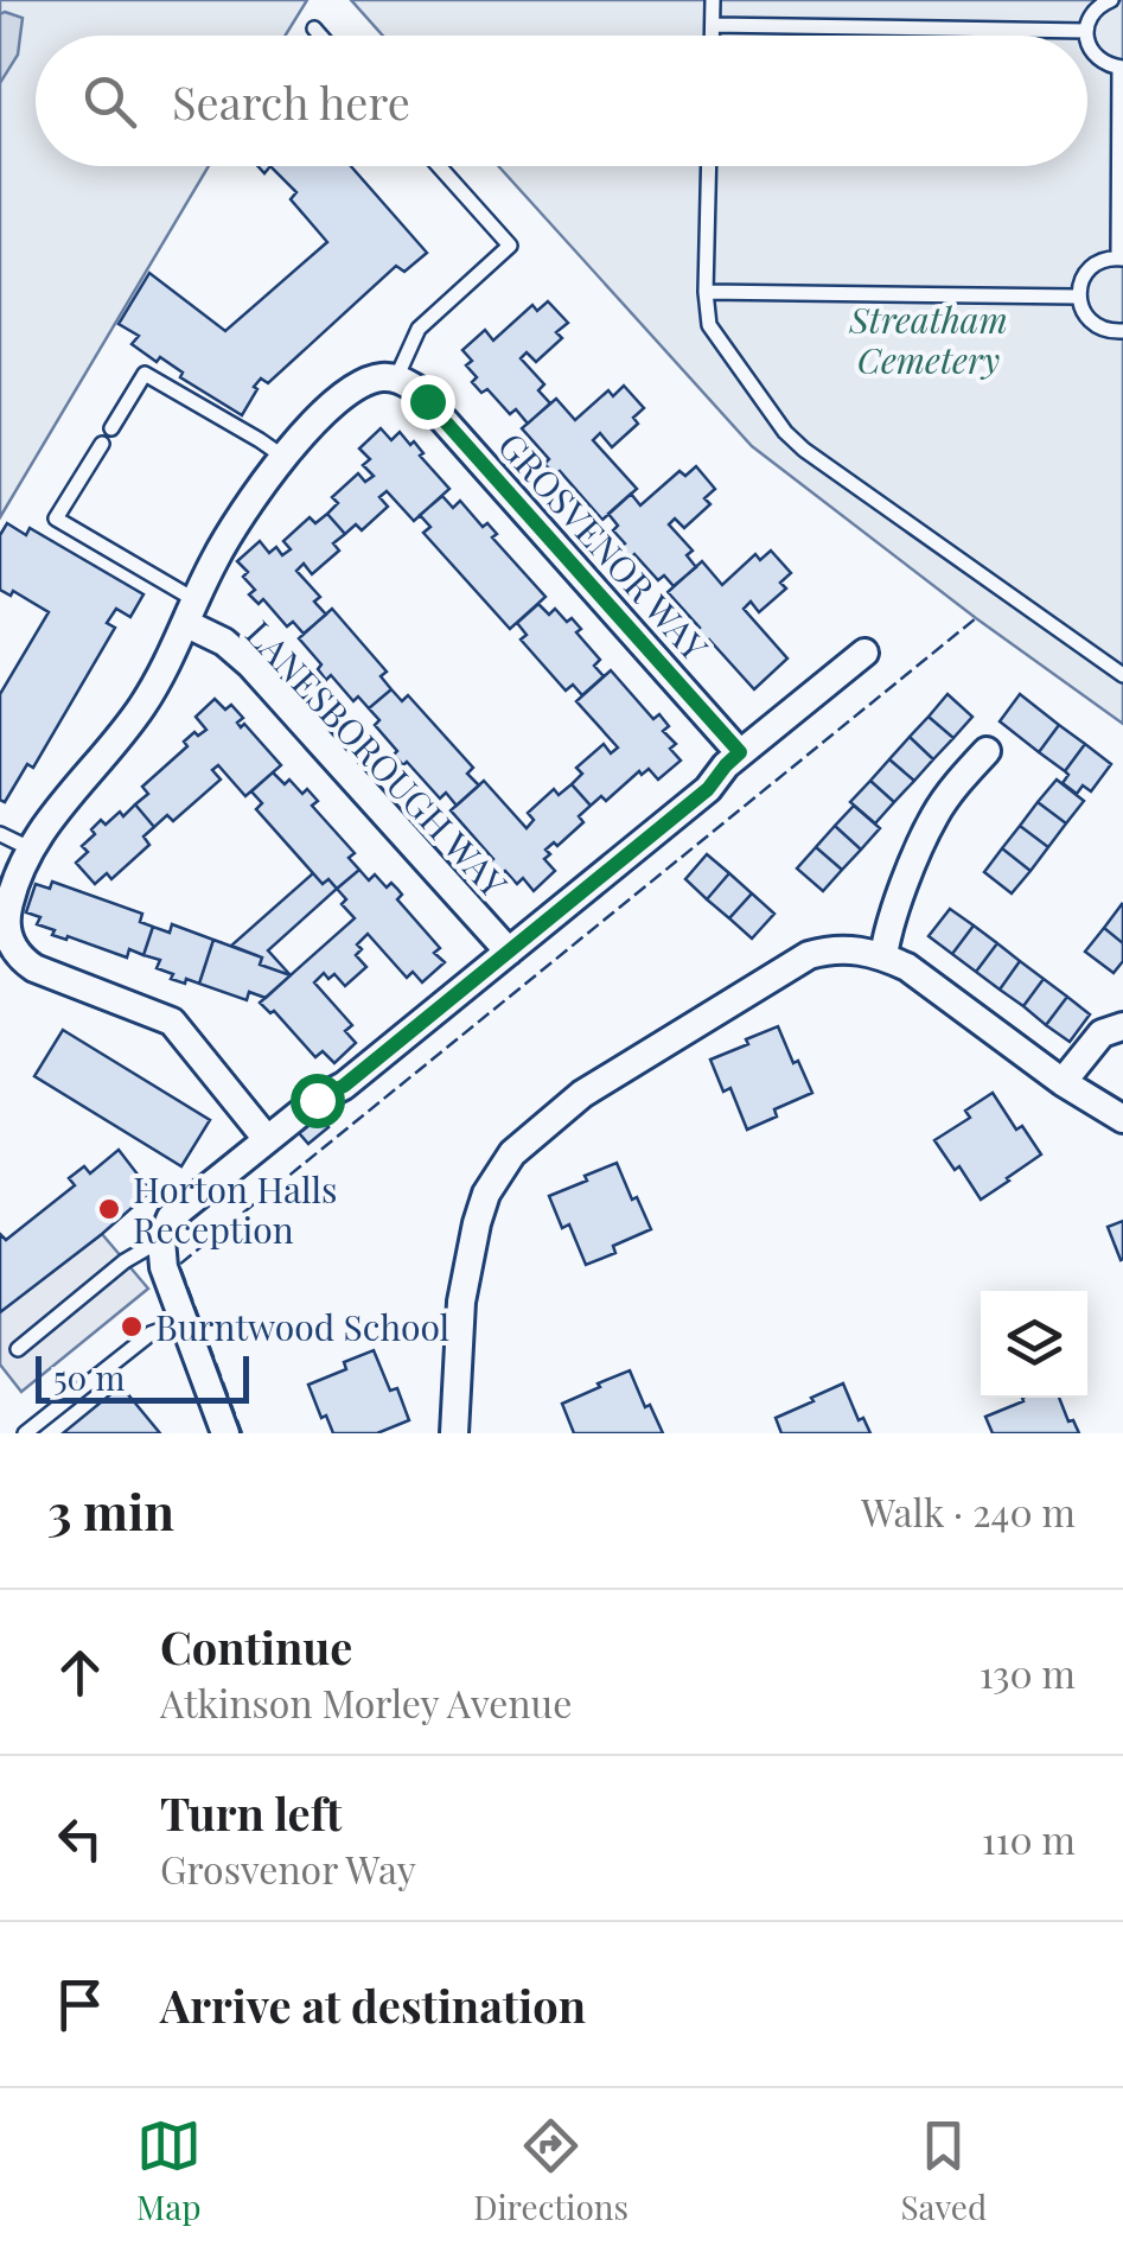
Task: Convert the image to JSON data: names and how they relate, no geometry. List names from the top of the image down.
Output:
{
  "streets": {
    "street": ["GROSVENOR WAY", "LANESBOROUGH WAY"]
  },
  "parks": ["Streatham Cemetery"],
  "places": ["Horton Halls Reception", "Burntwood School"],
  "scale_bar": "50 m",
  "page": {
    "search": "Search here",
    "scale": "50 m",
    "heading": ["3 min", "Walk · 240 m"],
    "list": [
      ["Continue", "Atkinson Morley Avenue", "130 m"],
      ["Turn left", "Grosvenor Way", "110 m"],
      "Arrive at destination"
    ],
    "nav": ["Map", "Directions", "Saved"]
  }
}
